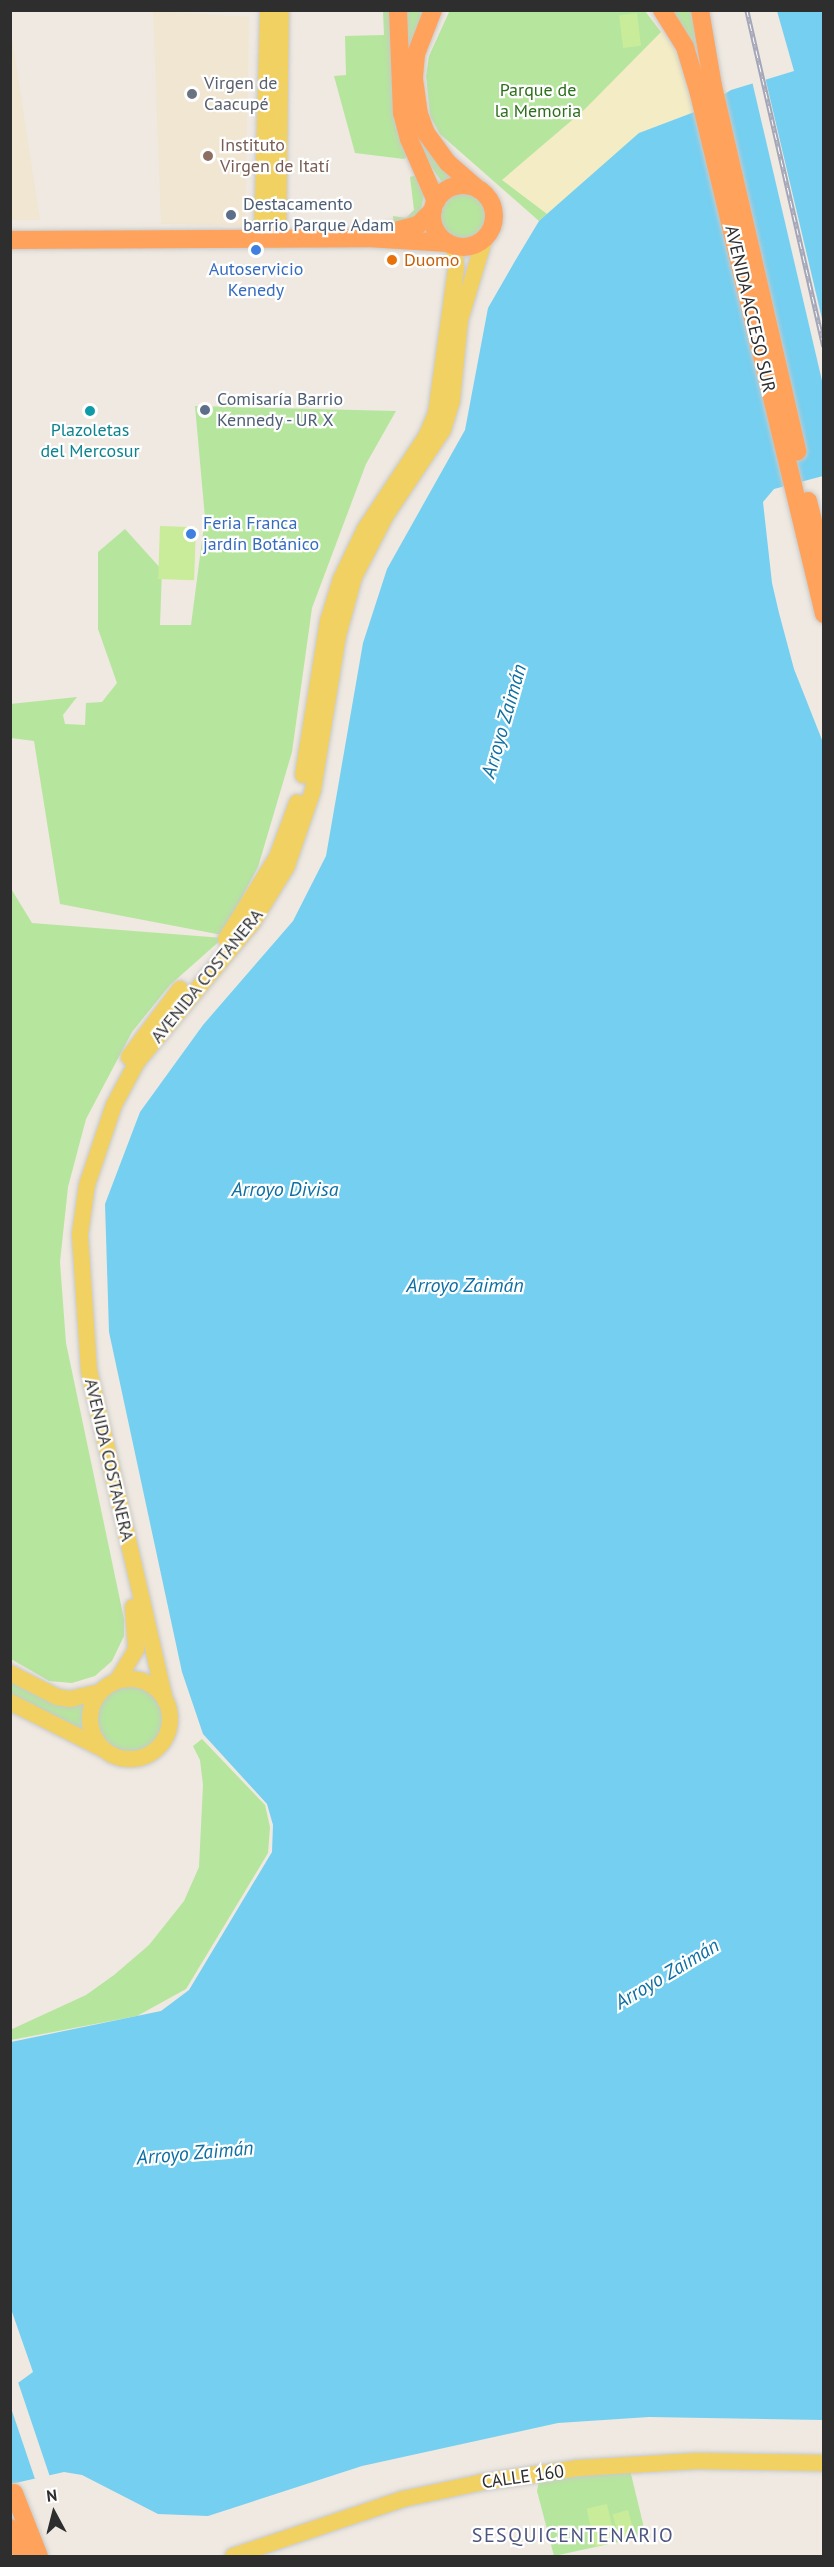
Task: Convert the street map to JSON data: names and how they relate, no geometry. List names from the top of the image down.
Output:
{
  "streets": {
    "highway": ["AVENIDA ACCESO SUR"],
    "main road": ["AVENIDA COSTANERA", "CALLE 160"]
  },
  "districts": ["SESQUICENTENARIO"],
  "water": ["Arroyo Zaimán", "Arroyo Divisa"],
  "parks": ["Parque de la Memoria"],
  "places": [
    "Virgen de Caacupé",
    "Instituto Virgen de Itatí",
    "Destacamento barrio Parque Adam",
    "Autoservicio Kenedy",
    "Duomo",
    "Comisaría Barrio Kennedy - UR X",
    "Plazoletas del Mercosur",
    "Feria Franca jardín Botánico"
  ],
  "north": "top"
}
